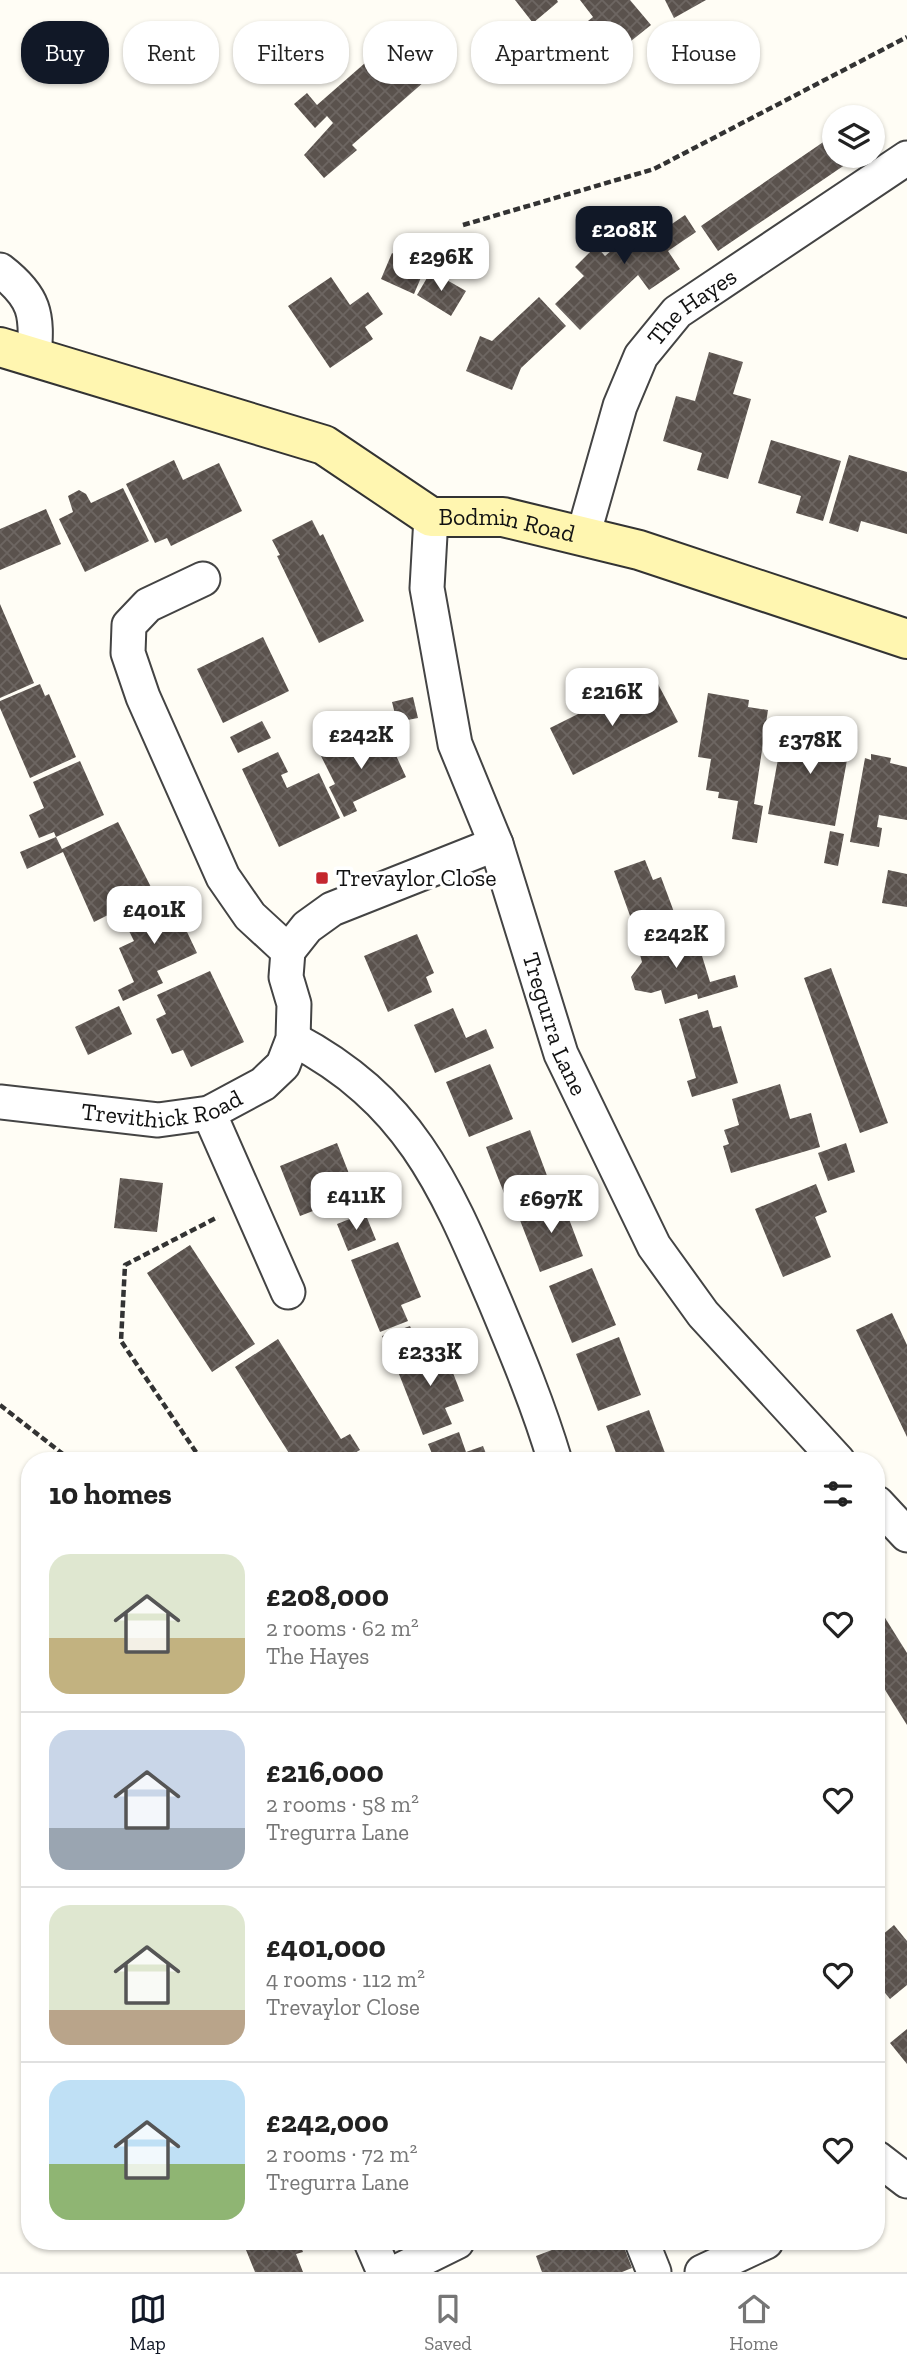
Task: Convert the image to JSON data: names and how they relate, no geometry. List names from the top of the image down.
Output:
{
  "streets": {
    "street": [
      "The Hayes",
      "Bodmin Road",
      "Tregurra Lane",
      "Trevithick Road"
    ]
  },
  "crossings": [
    ["The Hayes", "Bodmin Road"],
    ["Bodmin Road", "Tregurra Lane"]
  ],
  "places": {
    "transit": ["Trevaylor Close"]
  },
  "page": {
    "chip": [
      "Buy",
      "Rent",
      "Filters",
      "New",
      "Apartment",
      "House"
    ],
    "price": [
      "£208K",
      "£296K",
      "£216K",
      "£242K",
      "£378K",
      "£401K",
      "£242K",
      "£411K",
      "£697K",
      "£233K"
    ],
    "heading": "10 homes",
    "list": [
      {
        "name": "£208,000",
        "note": "2 rooms · 62 m² · The Hayes"
      },
      {
        "name": "£216,000",
        "note": "2 rooms · 58 m² · Tregurra Lane"
      },
      {
        "name": "£401,000",
        "note": "4 rooms · 112 m² · Trevaylor Close"
      },
      {
        "name": "£242,000",
        "note": "2 rooms · 72 m² · Tregurra Lane"
      }
    ],
    "tabs": ["Map", "Saved", "Home"]
  }
}
